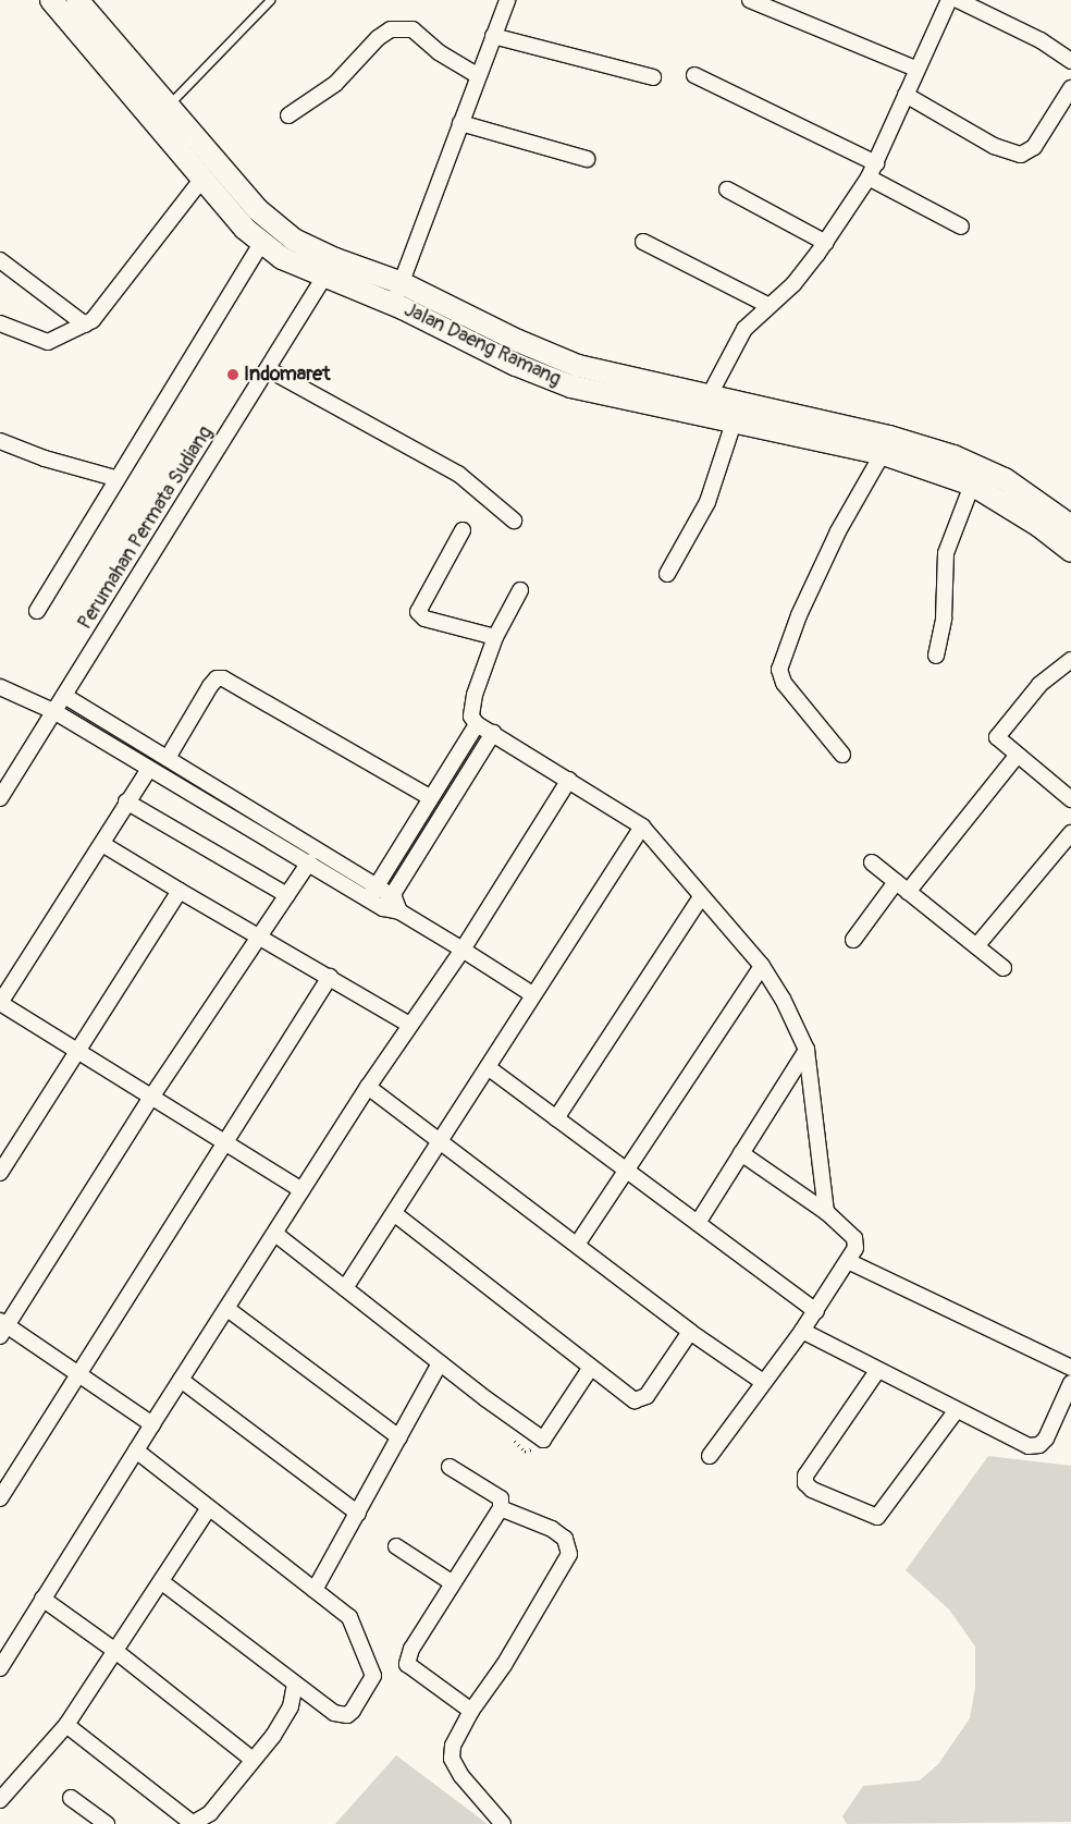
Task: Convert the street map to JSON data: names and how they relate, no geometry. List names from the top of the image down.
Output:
{
  "streets": {
    "main road": ["Jalan Daeng Ramang"],
    "street": ["Perumahan Permata Sudiang"]
  },
  "crossings": [
    ["Jalan Daeng Ramang", "Perumahan Permata Sudiang"]
  ],
  "places": ["Indomaret"]
}
